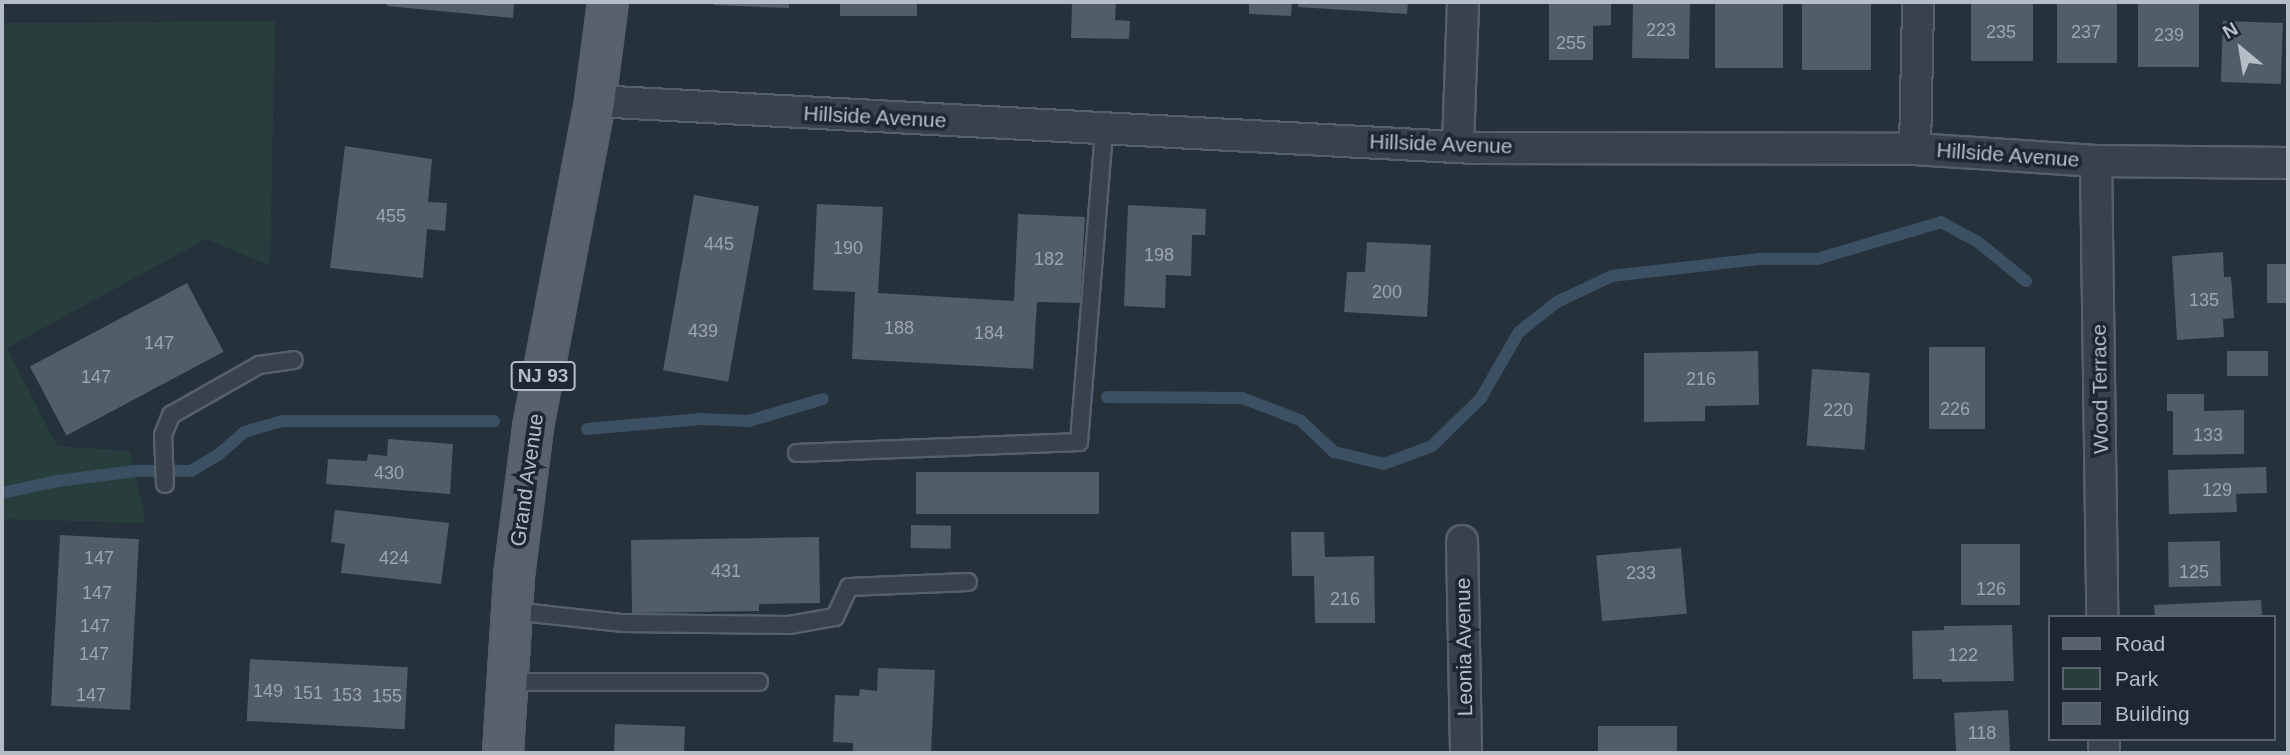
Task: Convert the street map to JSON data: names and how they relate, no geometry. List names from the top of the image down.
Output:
{
  "streets": {
    "main road": ["NJ 93", "Grand Avenue"],
    "street": ["Hillside Avenue", "Wood Terrace", "Leonia Avenue"]
  },
  "crossings": [
    ["Hillside Avenue", "Wood Terrace"],
    ["Hillside Avenue", "Grand Avenue"]
  ],
  "house_numbers": [
    "223",
    "235",
    "237",
    "239",
    "255",
    "455",
    "445",
    "190",
    "198",
    "182",
    "200",
    "135",
    "188",
    "439",
    "184",
    "147",
    "147",
    "216",
    "226",
    "220",
    "133",
    "430",
    "129",
    "147",
    "424",
    "431",
    "125",
    "233",
    "126",
    "147",
    "216",
    "147",
    "147",
    "122",
    "149",
    "151",
    "147",
    "153",
    "155",
    "118"
  ],
  "legend": ["Road", "Park", "Building"],
  "north": "top left"
}
